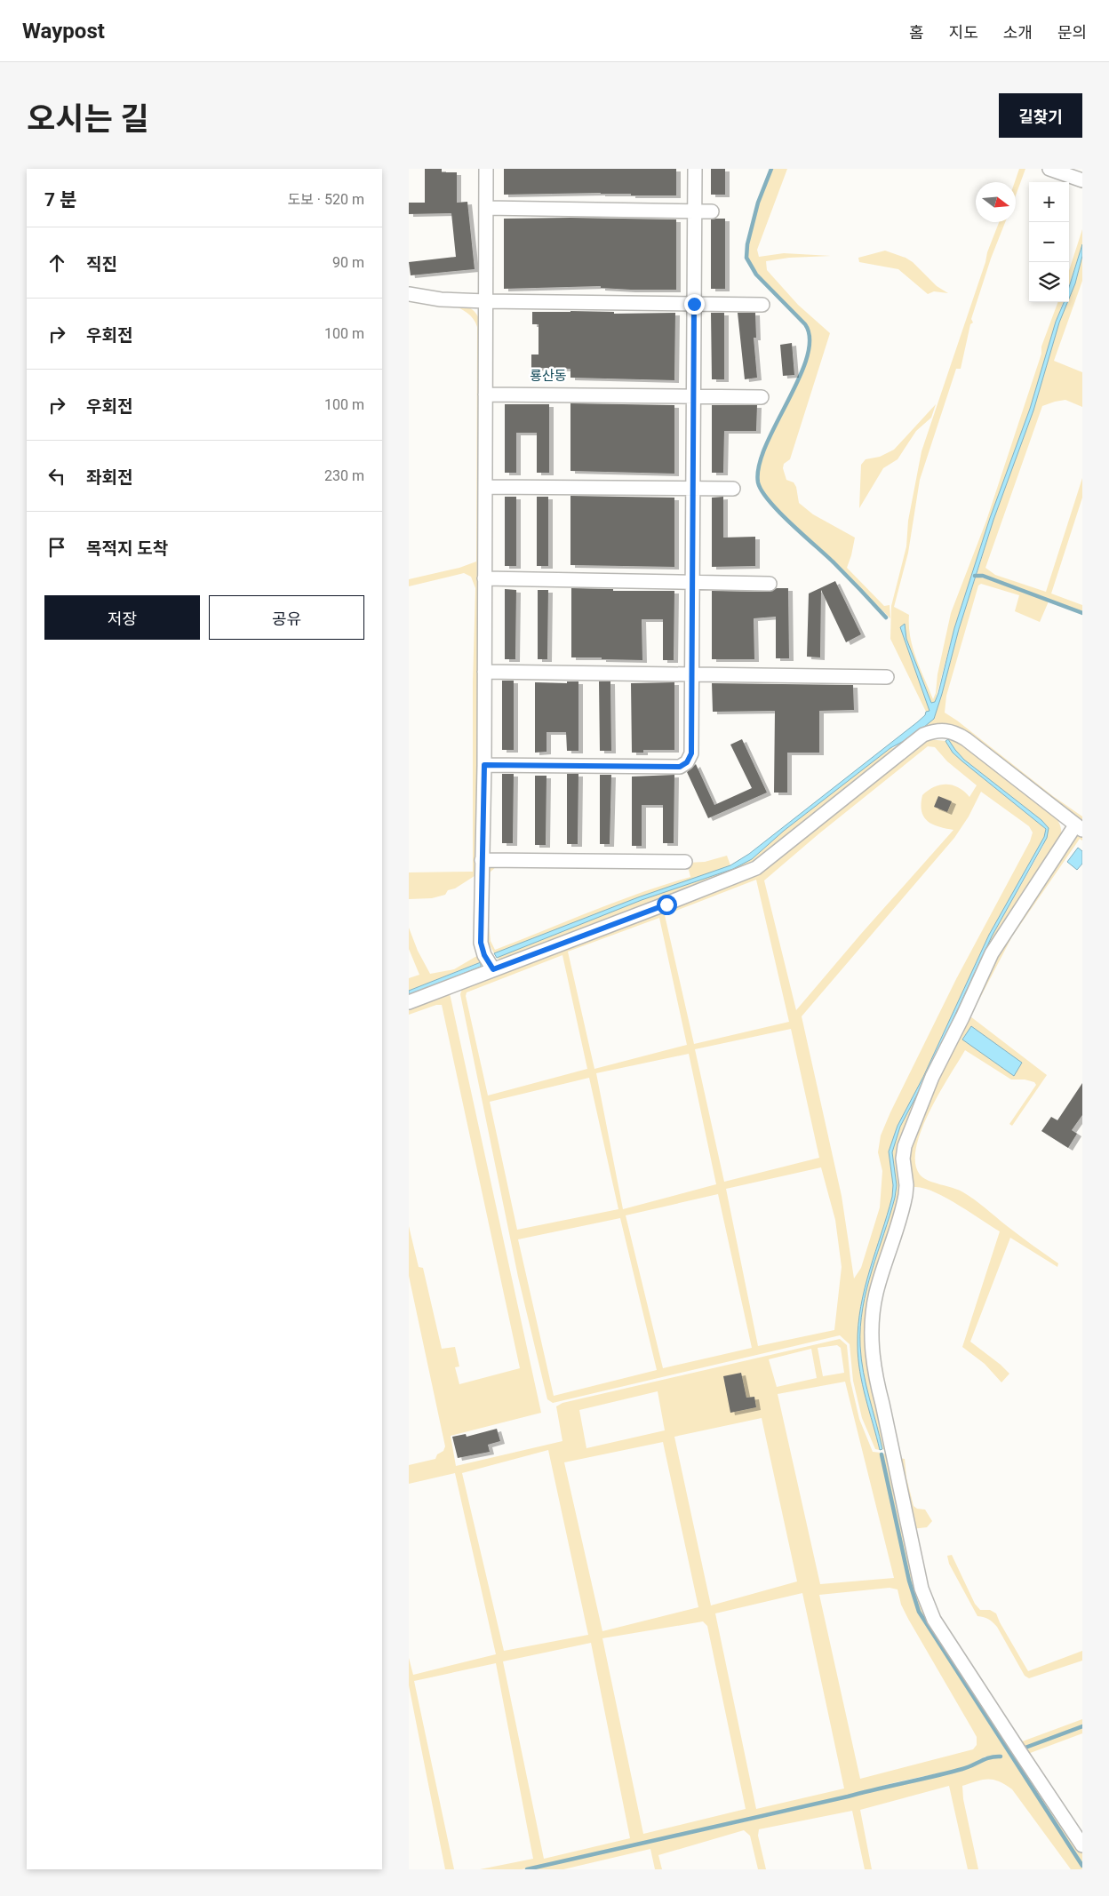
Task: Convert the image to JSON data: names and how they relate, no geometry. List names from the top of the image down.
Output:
{
  "districts": ["룡산동"],
  "north": "right",
  "page": {
    "header": "Waypost",
    "nav": [
      "홈",
      "지도",
      "소개",
      "문의"
    ],
    "title": "오시는 길",
    "buttons": [
      "길찾기",
      ["저장", "공유"]
    ],
    "heading": ["7 분", "도보 · 520 m"],
    "map_buttons": ["+", "−"],
    "list": [
      ["직진", "90 m"],
      ["우회전", "100 m"],
      ["우회전", "100 m"],
      ["좌회전", "230 m"],
      "목적지 도착"
    ]
  }
}
